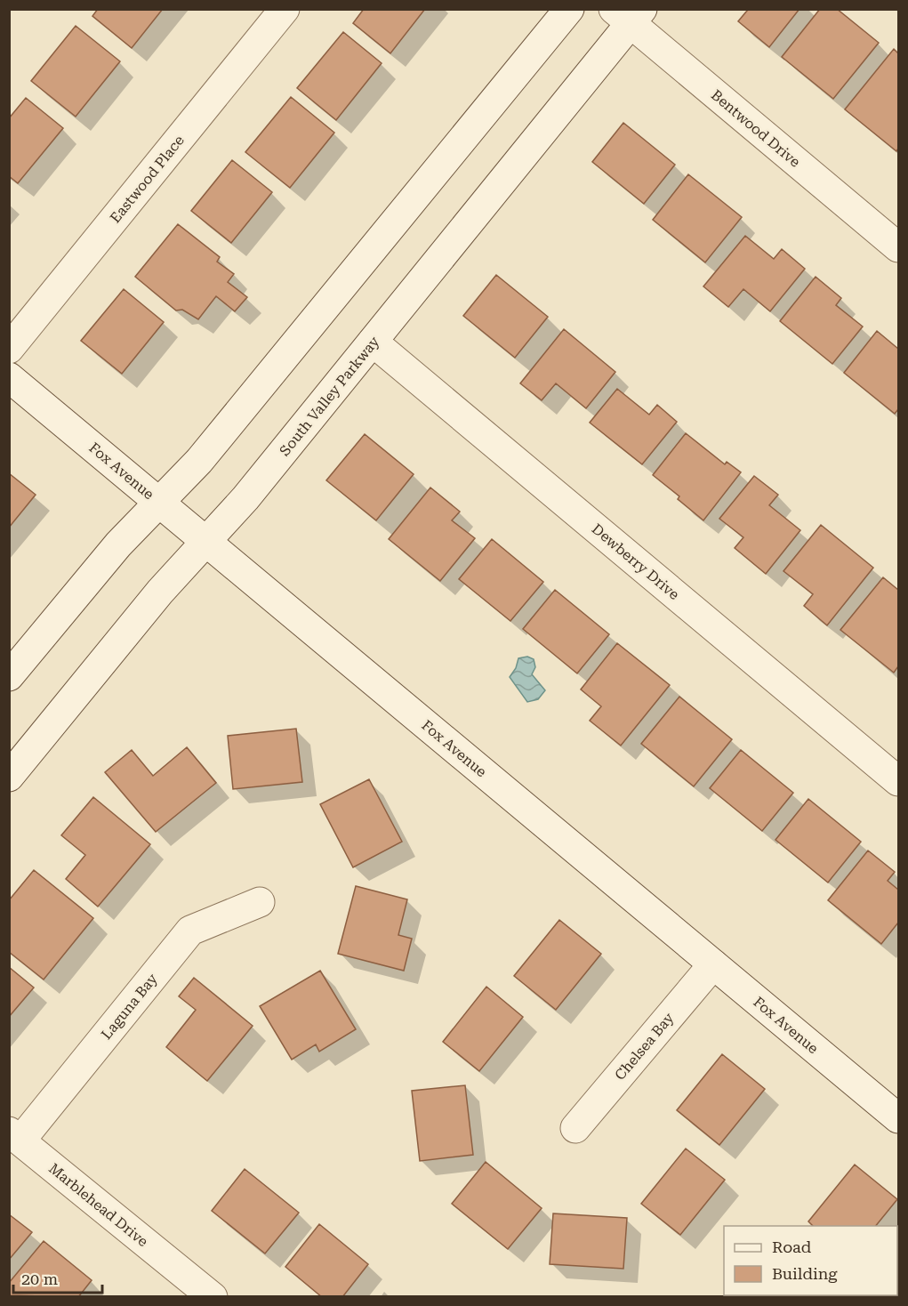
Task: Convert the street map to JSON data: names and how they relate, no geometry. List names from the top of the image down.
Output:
{
  "streets": {
    "main road": [
      "Bentwood Drive",
      "Eastwood Place",
      "South Valley Parkway",
      "Fox Avenue",
      "Dewberry Drive",
      "Laguna Bay",
      "Chelsea Bay",
      "Marblehead Drive"
    ]
  },
  "crossings": [
    ["Bentwood Drive", "South Valley Parkway"],
    ["South Valley Parkway", "Fox Avenue"],
    ["South Valley Parkway", "Dewberry Drive"],
    ["Fox Avenue", "Chelsea Bay"],
    ["Laguna Bay", "Marblehead Drive"]
  ],
  "legend": ["Road", "Building"],
  "scale_bar": "20 m"
}
